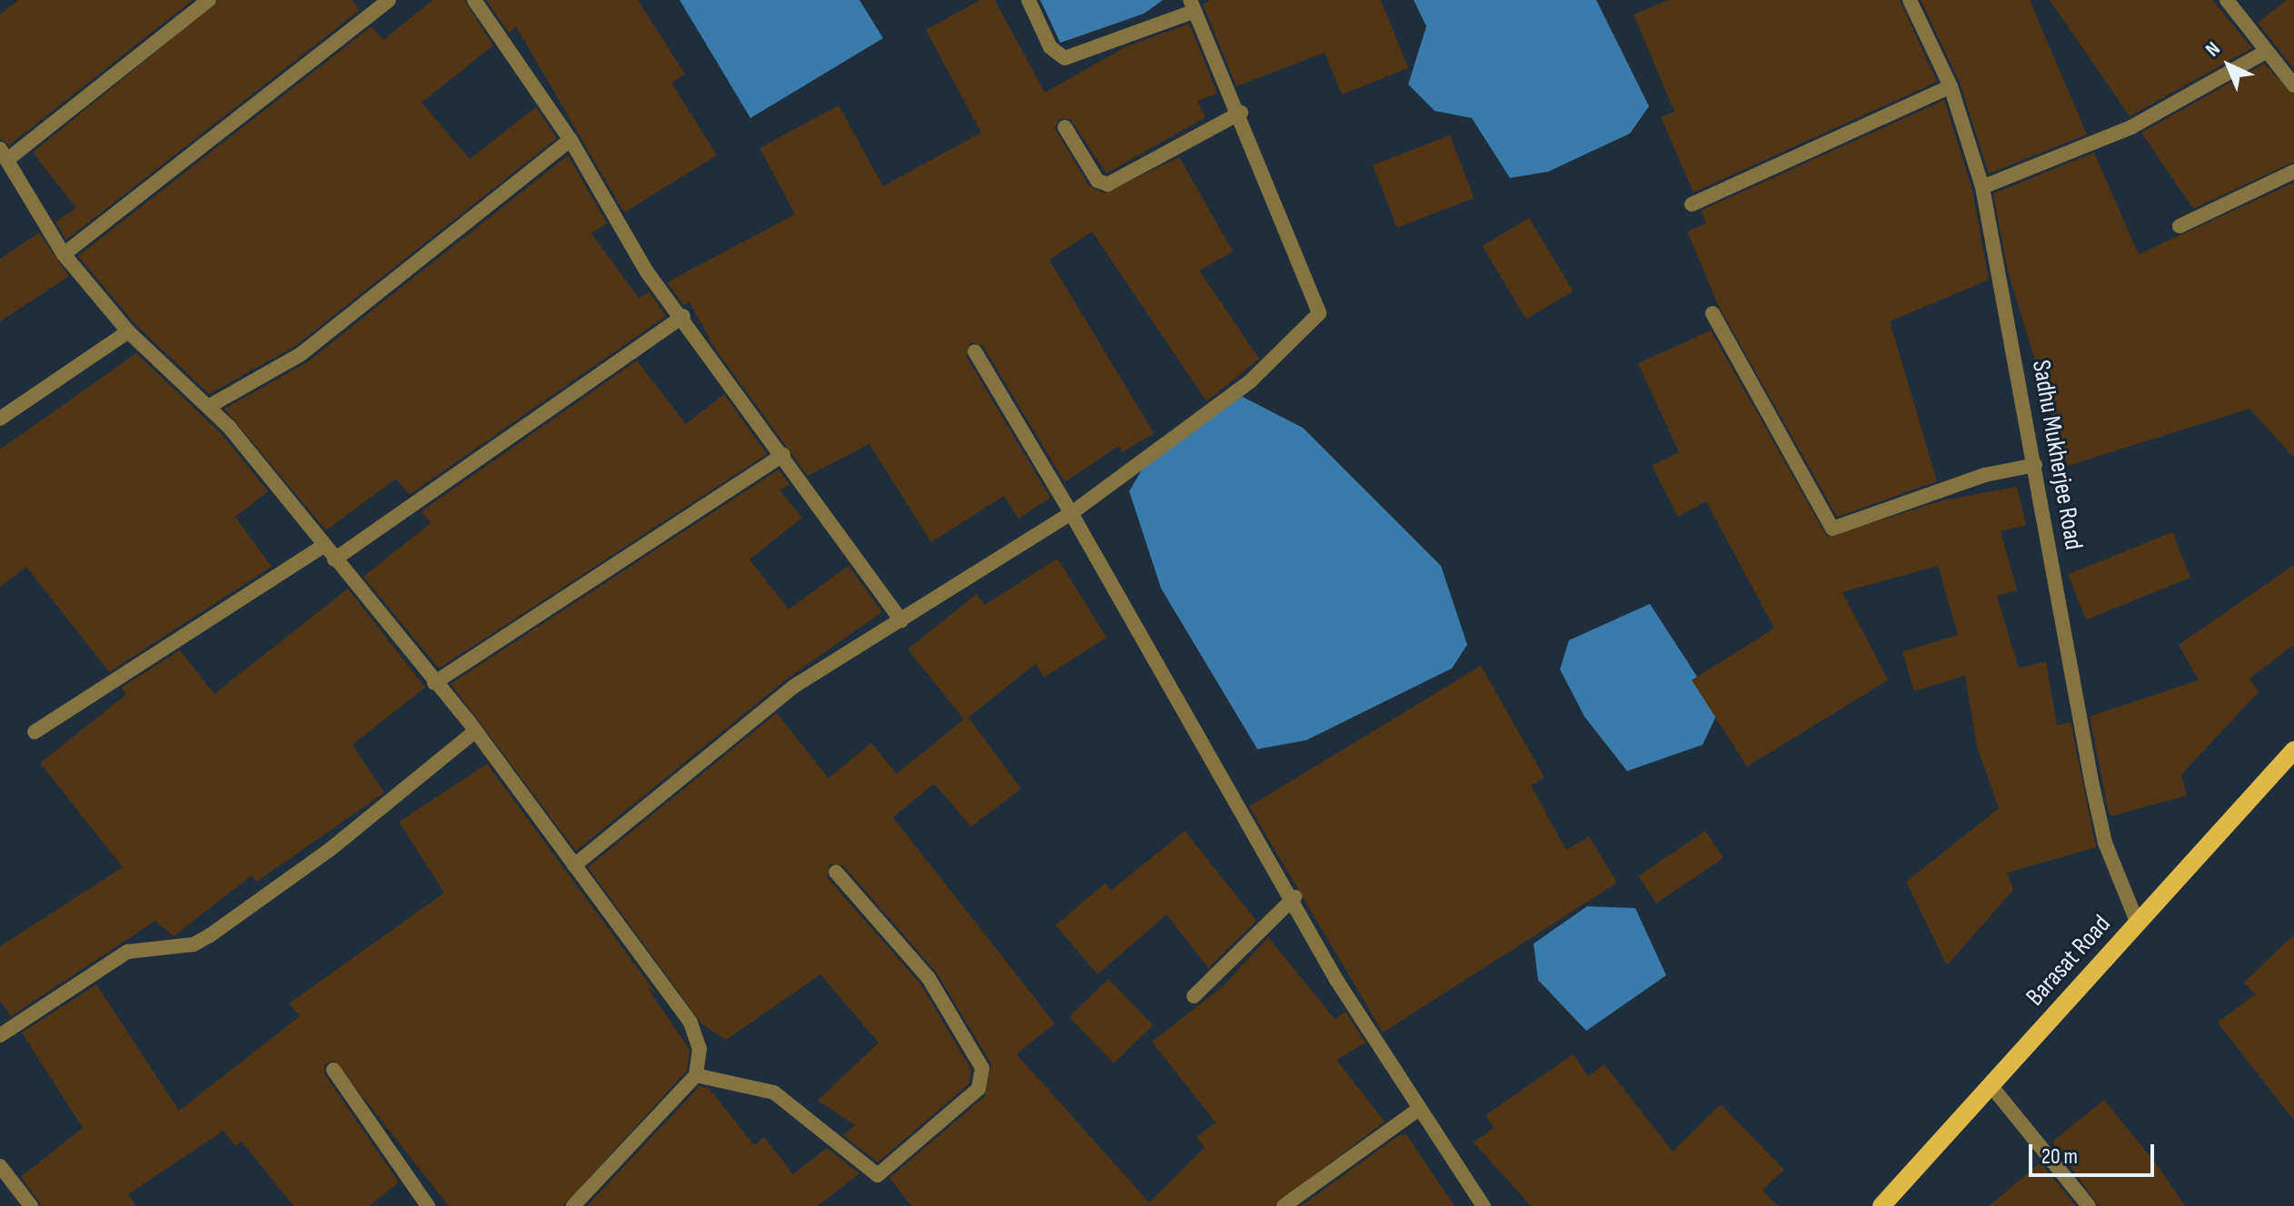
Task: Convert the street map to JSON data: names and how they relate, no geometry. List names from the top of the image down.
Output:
{
  "streets": {
    "main road": ["Barasat Road"],
    "street": ["Sadhu Mukherjee Road"]
  },
  "crossings": [
    ["Sadhu Mukherjee Road", "Barasat Road"]
  ],
  "scale_bar": "20 m",
  "north": "top left"
}
